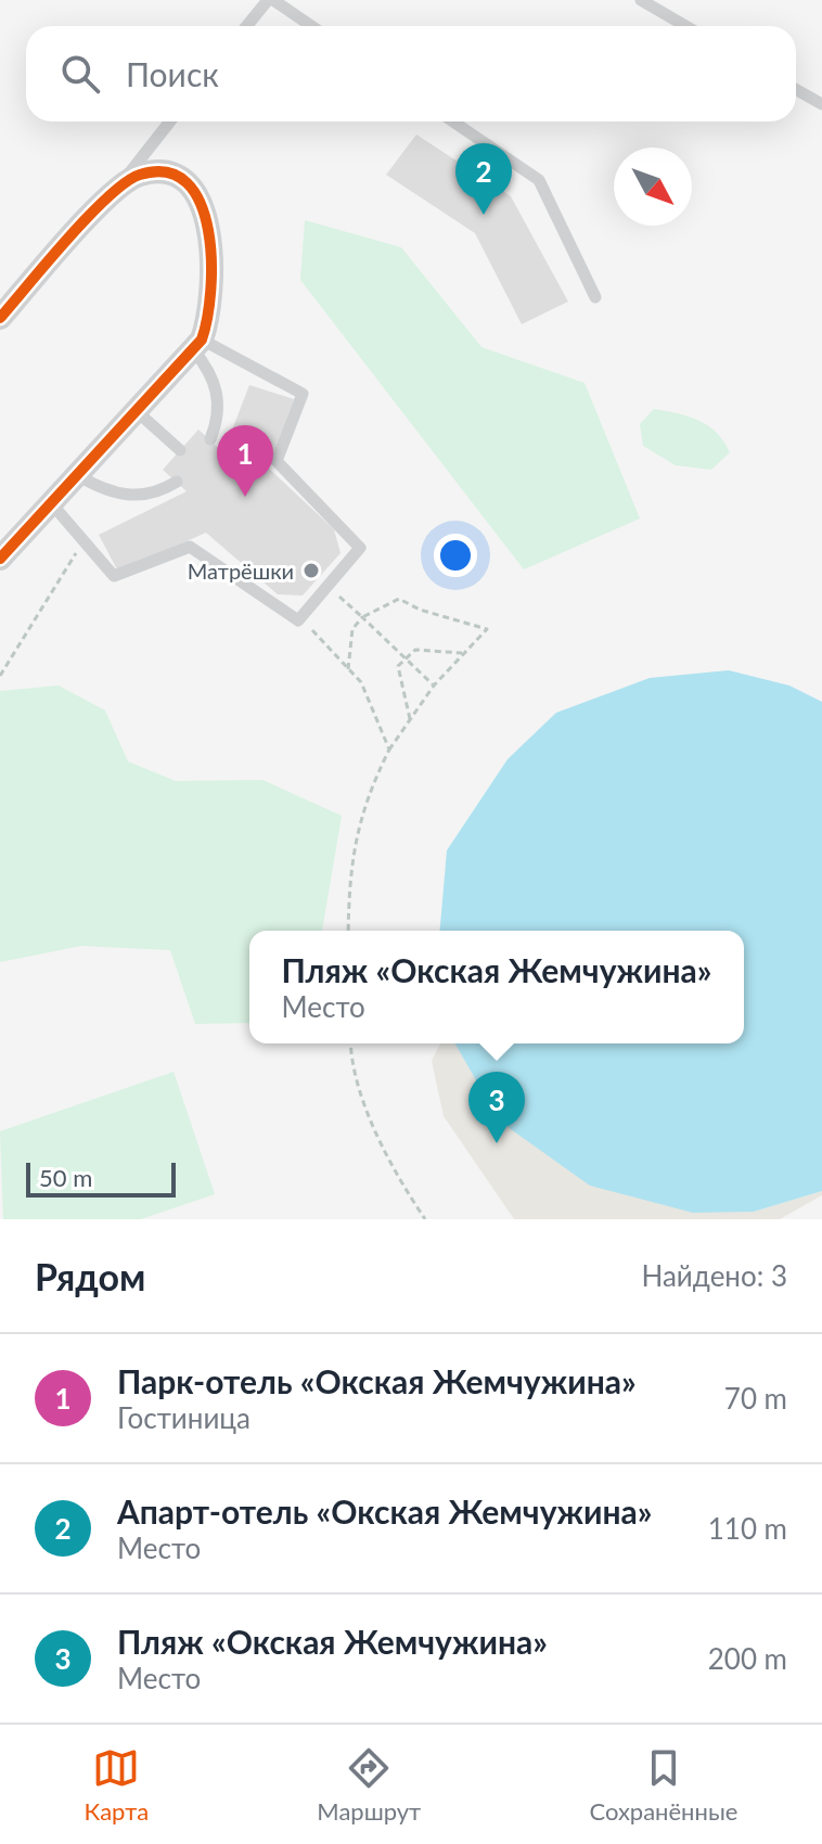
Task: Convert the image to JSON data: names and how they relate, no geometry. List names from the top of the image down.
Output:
{
  "places": ["Матрёшки"],
  "scale_bar": "50 m",
  "north": "bottom right",
  "page": {
    "search": "Поиск",
    "pins": ["2", "1", "3"],
    "popup": ["Пляж «Окская Жемчужина»", "Место"],
    "scale": "50 m",
    "heading": ["Рядом", "Найдено: 3"],
    "list": [
      {
        "mark": "1",
        "name": "Парк-отель «Окская Жемчужина»",
        "note": "Гостиница",
        "value": "70 m"
      },
      {
        "mark": "2",
        "name": "Апарт-отель «Окская Жемчужина»",
        "note": "Место",
        "value": "110 m"
      },
      {
        "mark": "3",
        "name": "Пляж «Окская Жемчужина»",
        "note": "Место",
        "value": "200 m"
      }
    ],
    "nav": ["Карта", "Маршрут", "Сохранённые"]
  }
}
